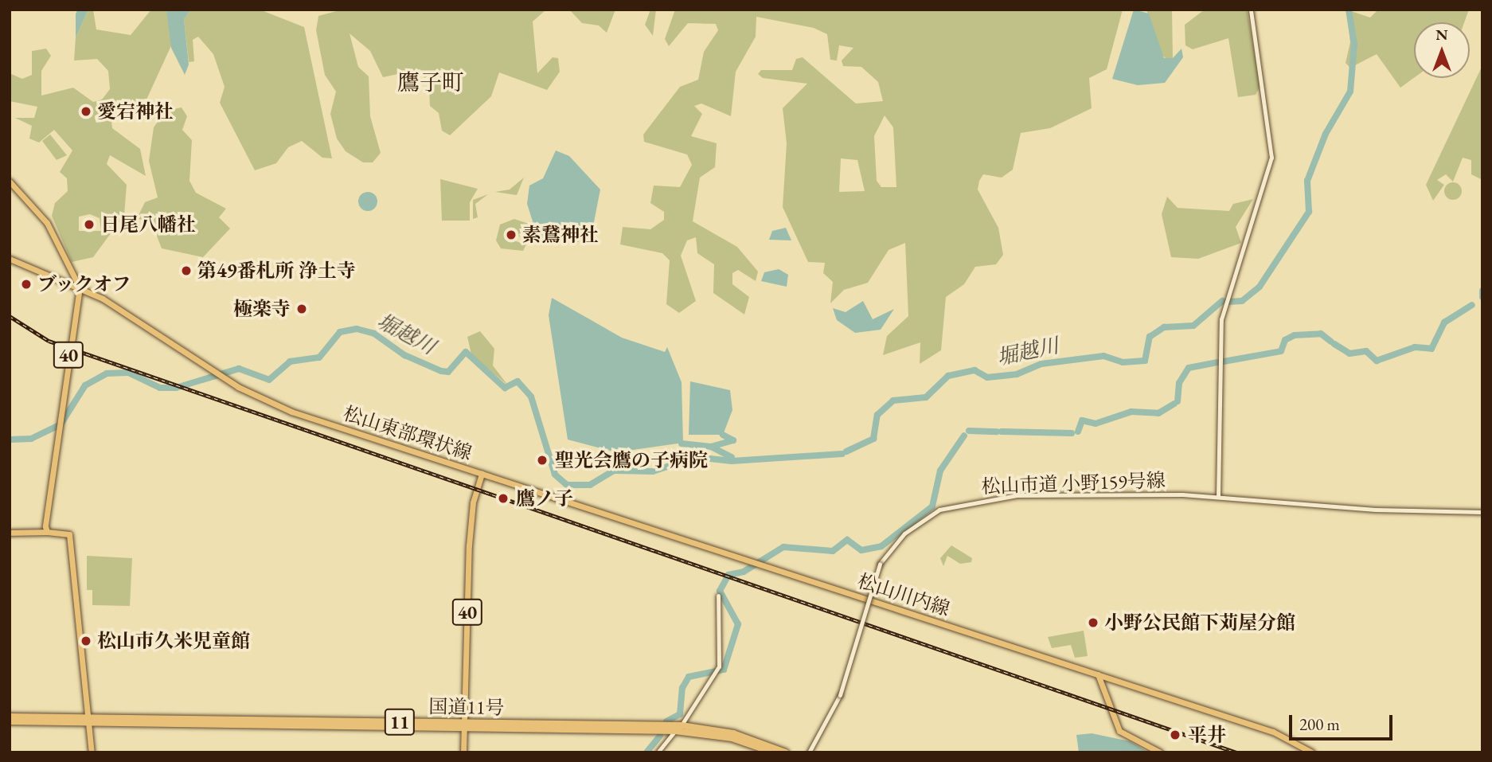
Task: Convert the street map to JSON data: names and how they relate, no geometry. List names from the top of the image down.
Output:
{
  "streets": {
    "highway": ["国道11号", "11"],
    "main road": ["40", "松山東部環状線", "松山川内線"],
    "street": ["松山市道 小野159号線"]
  },
  "crossings": [
    ["40", "松山東部環状線"],
    ["松山東部環状線", "松山川内線"],
    ["松山東部環状線", "国道11号"]
  ],
  "districts": ["鷹子町"],
  "water": ["堀越川"],
  "places": [
    "愛宕神社",
    "日尾八幡社",
    "素鵞神社",
    "第49番札所 浄土寺",
    "ブックオフ",
    "極楽寺",
    "聖光会鷹の子病院",
    "鷹ノ子",
    "小野公民館下苅屋分館",
    "松山市久米児童館",
    "平井"
  ],
  "scale_bar": "200 m",
  "north": "top"
}
